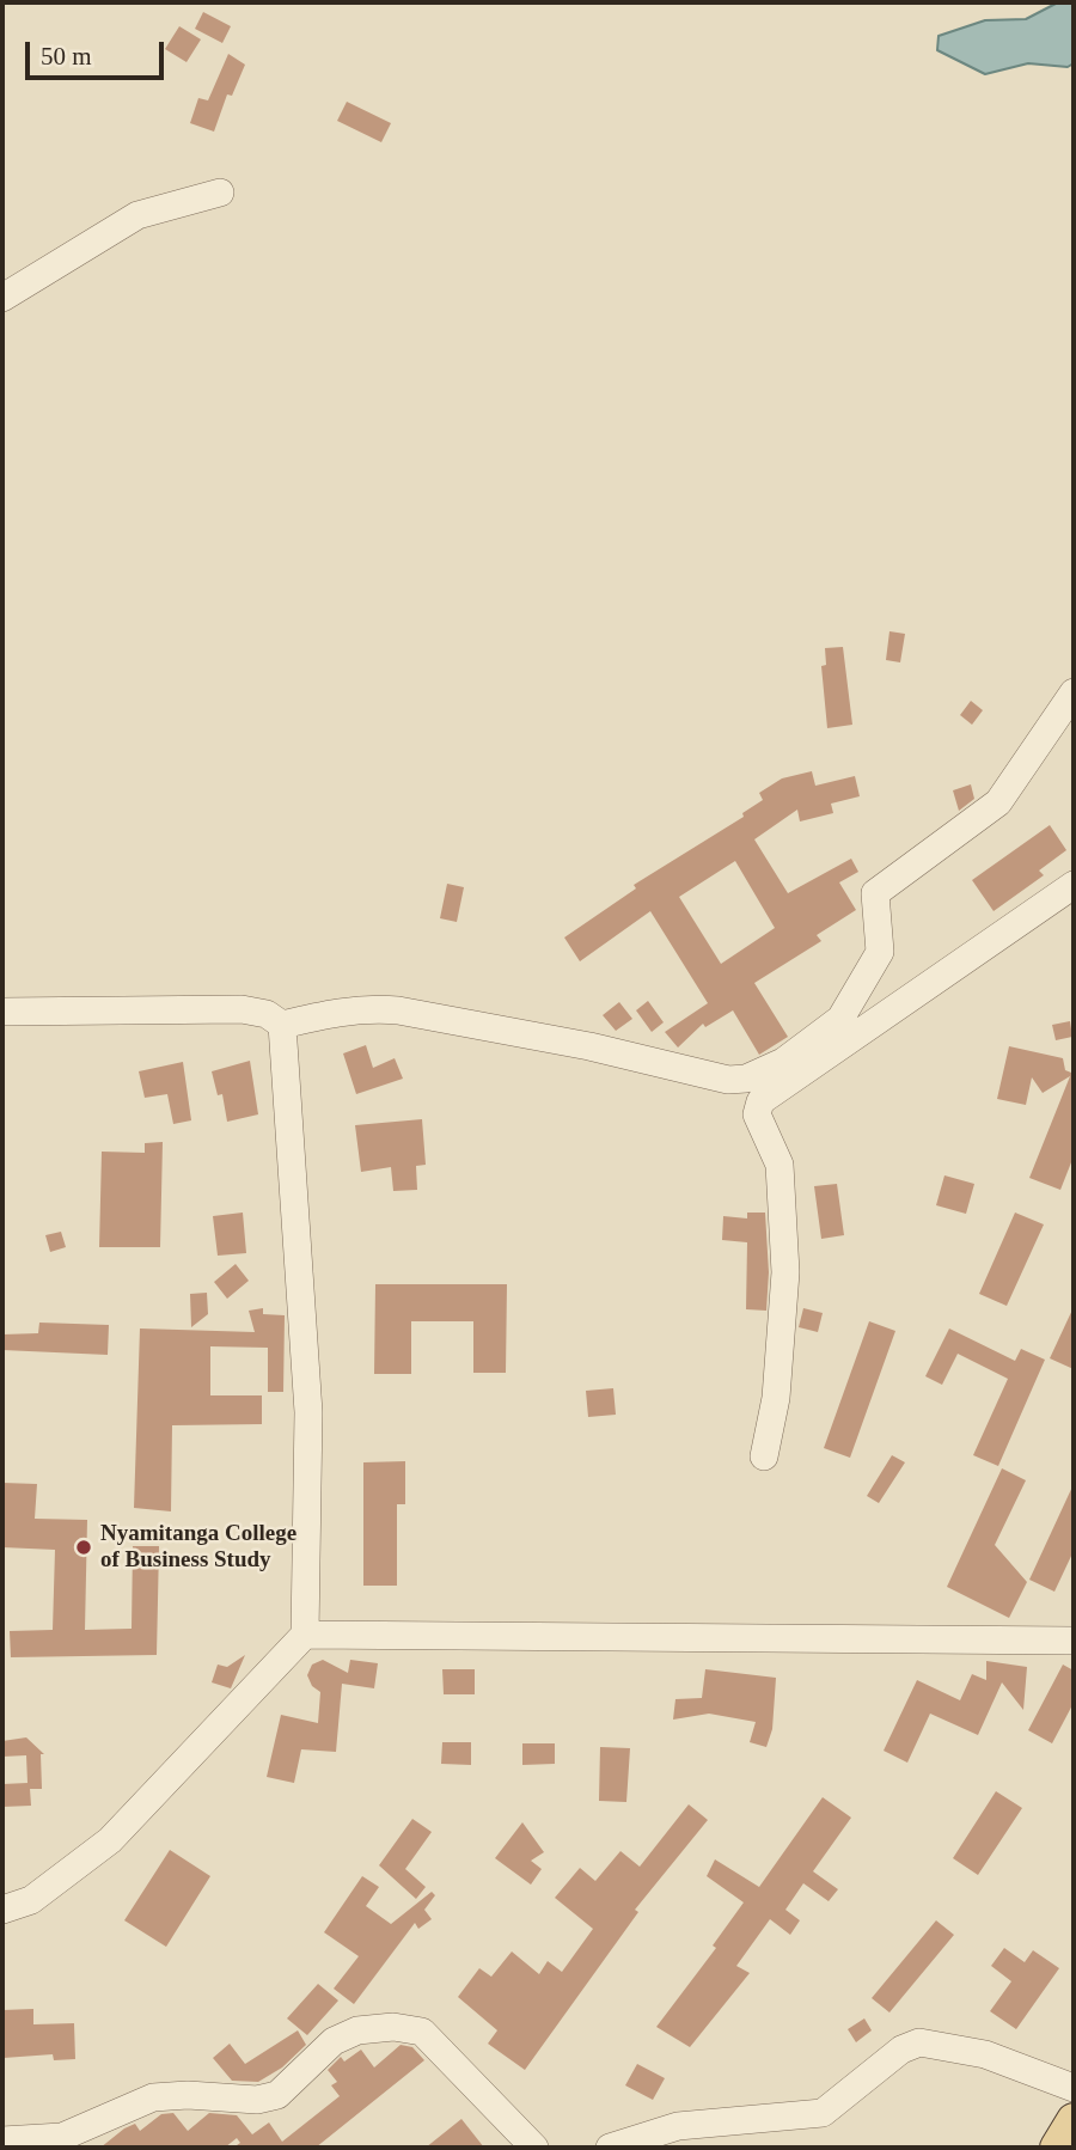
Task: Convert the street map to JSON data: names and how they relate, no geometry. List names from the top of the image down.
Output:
{
  "places": ["Nyamitanga College of Business Study"],
  "scale_bar": "50 m"
}
